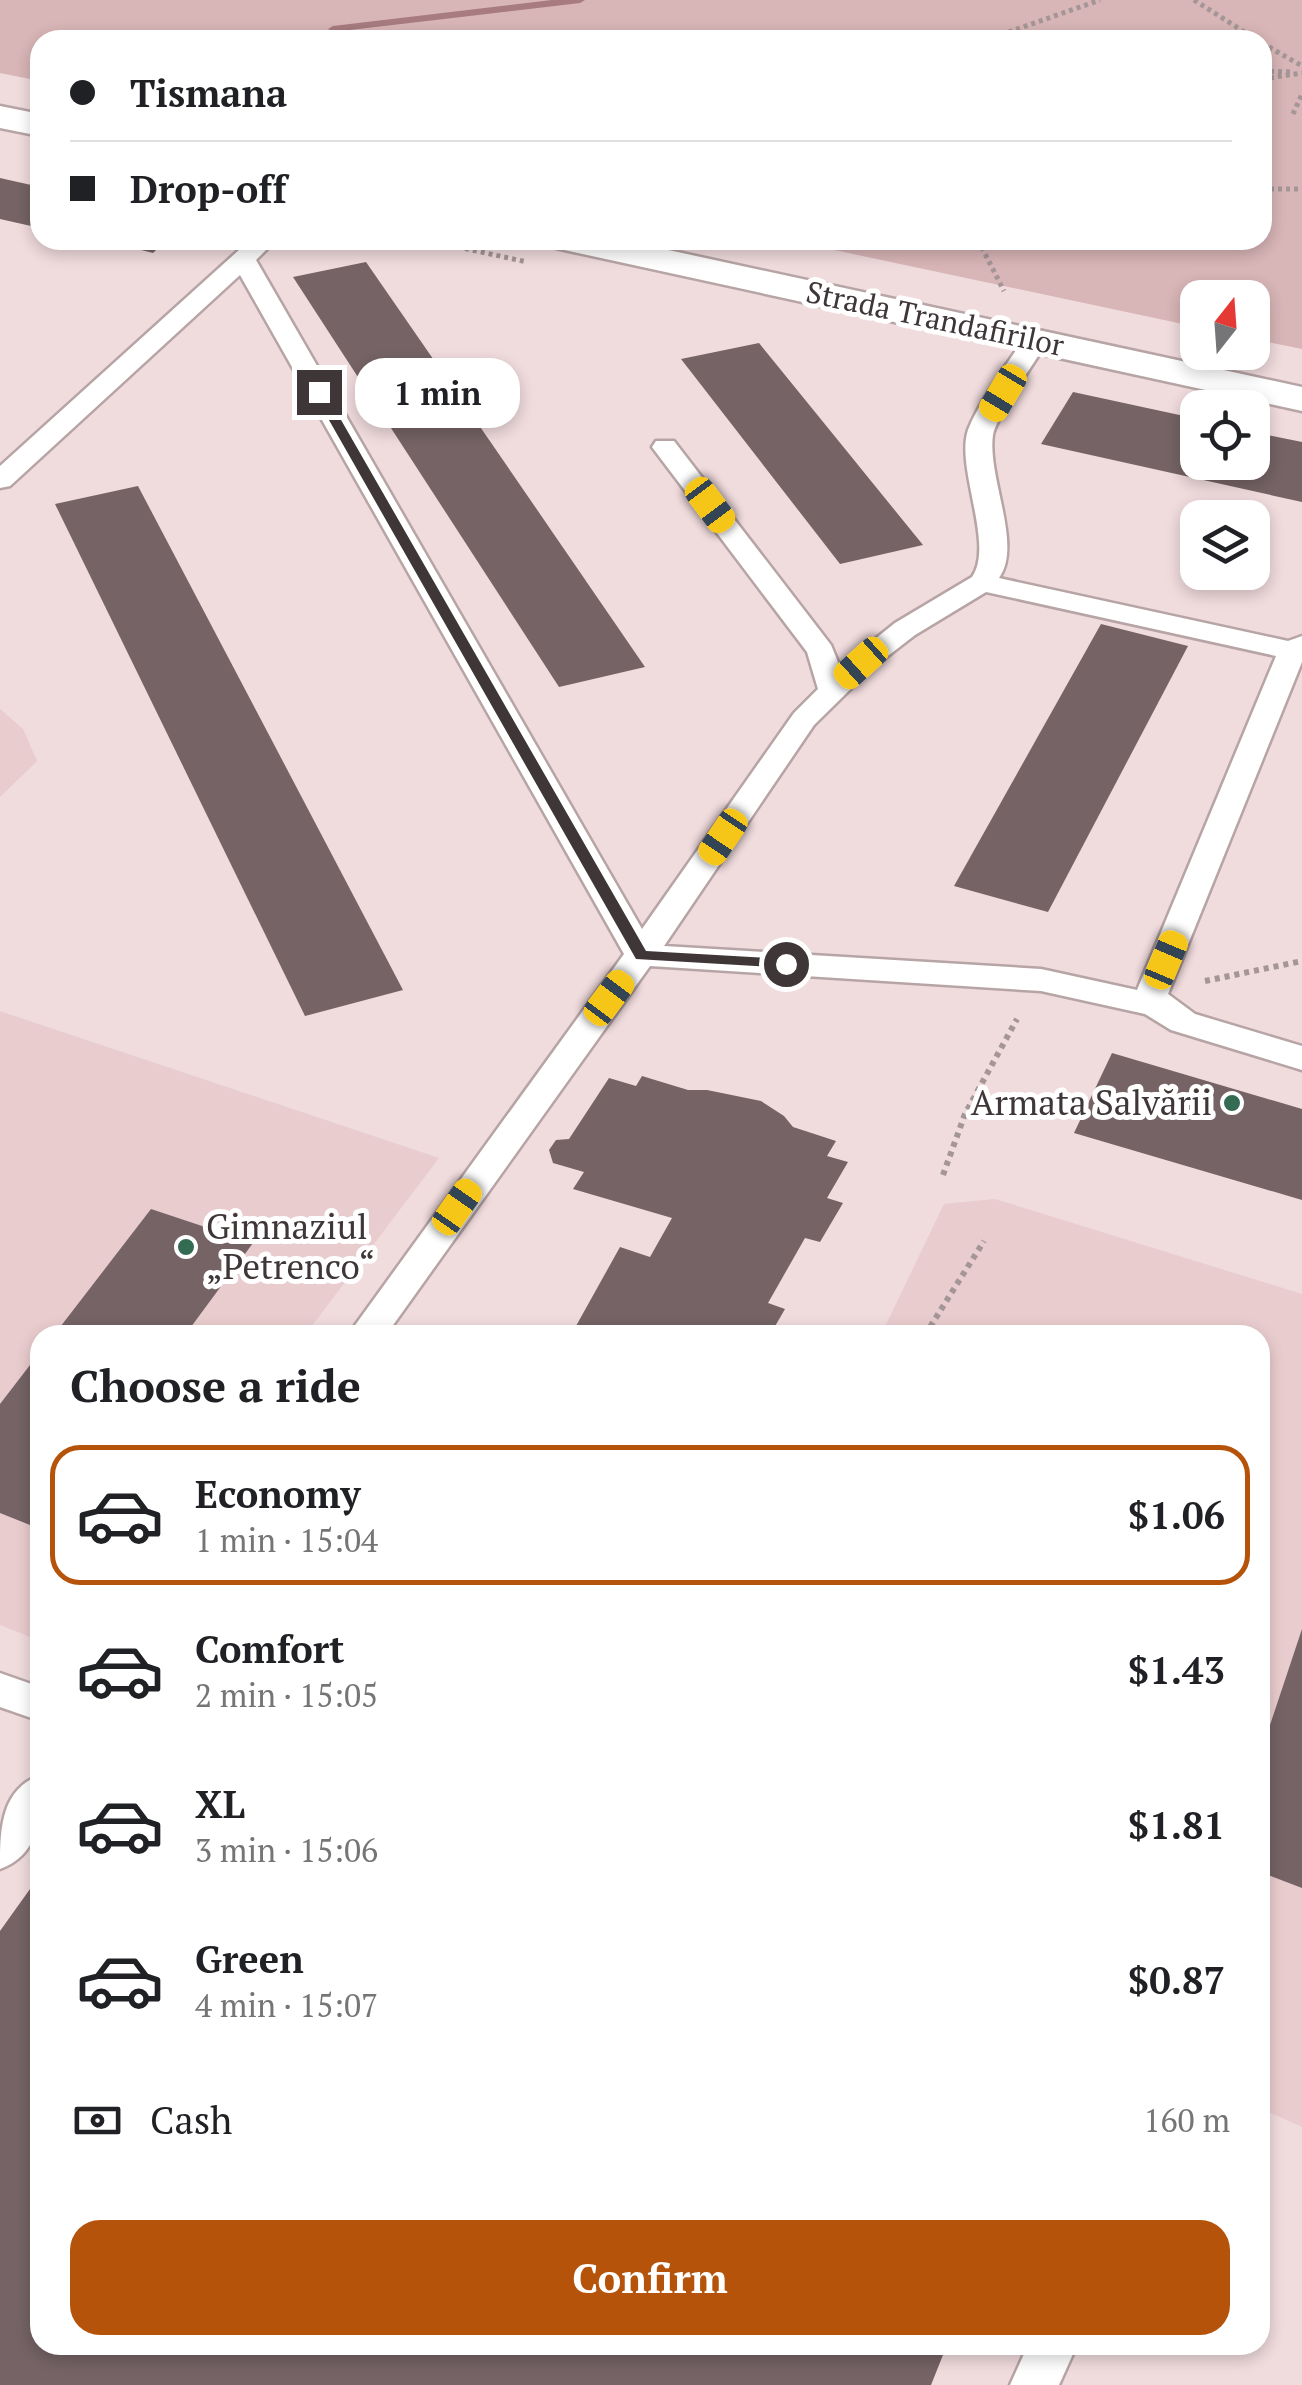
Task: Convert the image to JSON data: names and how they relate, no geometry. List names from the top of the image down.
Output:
{
  "streets": {
    "main road": ["Strada Trandafirilor"]
  },
  "places": ["Armata Salvării", "Gimnaziul „Petrenco“"],
  "north": "top",
  "page": {
    "banner": ["Tismana", "Drop-off"],
    "bubble": "1 min",
    "heading": "Choose a ride",
    "list": [
      {
        "name": "Economy",
        "note": "1 min · 15:04",
        "value": "$1.06"
      },
      {
        "name": "Comfort",
        "note": "2 min · 15:05",
        "value": "$1.43"
      },
      {
        "name": "XL",
        "note": "3 min · 15:06",
        "value": "$1.81"
      },
      {
        "name": "Green",
        "note": "4 min · 15:07",
        "value": "$0.87"
      }
    ],
    "pay": ["Cash", "160 m"],
    "buttons": "Confirm"
  }
}
